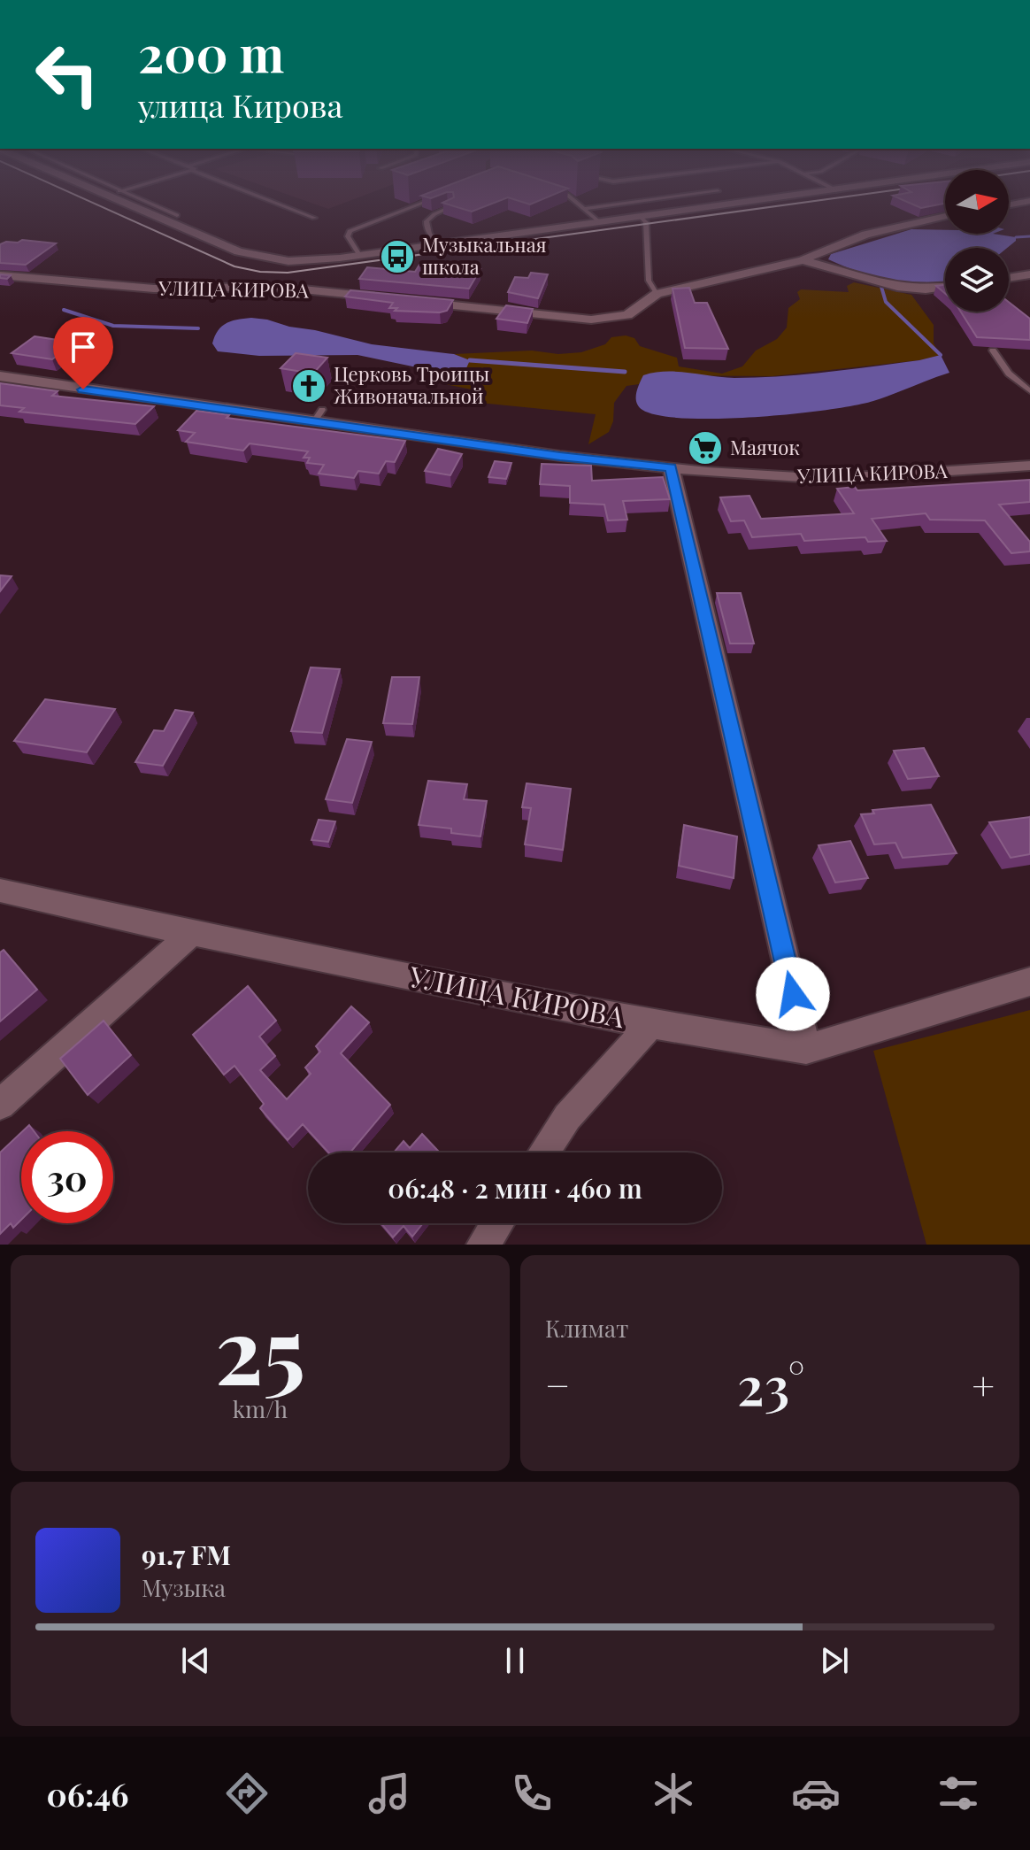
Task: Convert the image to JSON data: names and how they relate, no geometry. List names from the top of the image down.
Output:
{
  "streets": {
    "street": ["УЛИЦА КИРОВА"]
  },
  "places": {
    "bus stop": ["Музыкальная школа"],
    "church": ["Церковь Троицы Живоначальной"],
    "supermarket": ["Маячок"]
  },
  "north": "right",
  "page": {
    "turn": ["200 m", "улица Кирова"],
    "limit": "30",
    "trip": "06:48 · 2 мин · 460 m",
    "tile": [
      ["25", "km/h"],
      "Климат"
    ],
    "heat": ["−", "23°", "+"],
    "song": ["91.7 FM", "Музыка"],
    "tabs": "06:46"
  }
}
